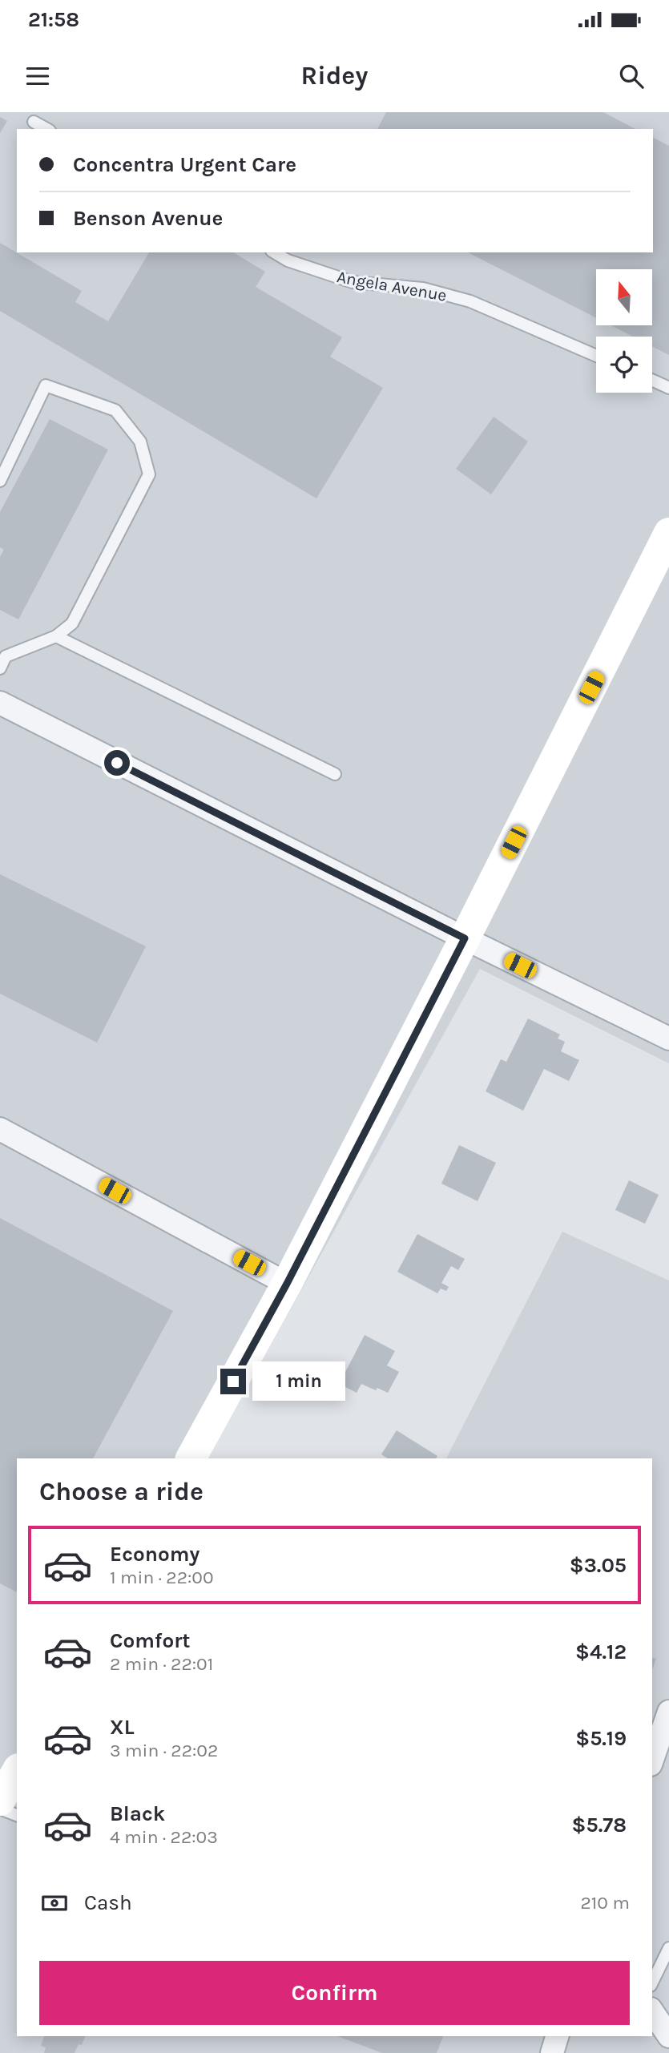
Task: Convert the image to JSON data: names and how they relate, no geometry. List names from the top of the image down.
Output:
{
  "streets": {
    "lane": ["Angela Avenue"]
  },
  "north": "top",
  "page": {
    "status": "21:58",
    "header": "Ridey",
    "banner": ["Concentra Urgent Care", "Benson Avenue"],
    "bubble": "1 min",
    "heading": "Choose a ride",
    "list": [
      {
        "name": "Economy",
        "note": "1 min · 22:00",
        "value": "$3.05"
      },
      {
        "name": "Comfort",
        "note": "2 min · 22:01",
        "value": "$4.12"
      },
      {
        "name": "XL",
        "note": "3 min · 22:02",
        "value": "$5.19"
      },
      {
        "name": "Black",
        "note": "4 min · 22:03",
        "value": "$5.78"
      }
    ],
    "pay": ["Cash", "210 m"],
    "buttons": "Confirm"
  }
}
